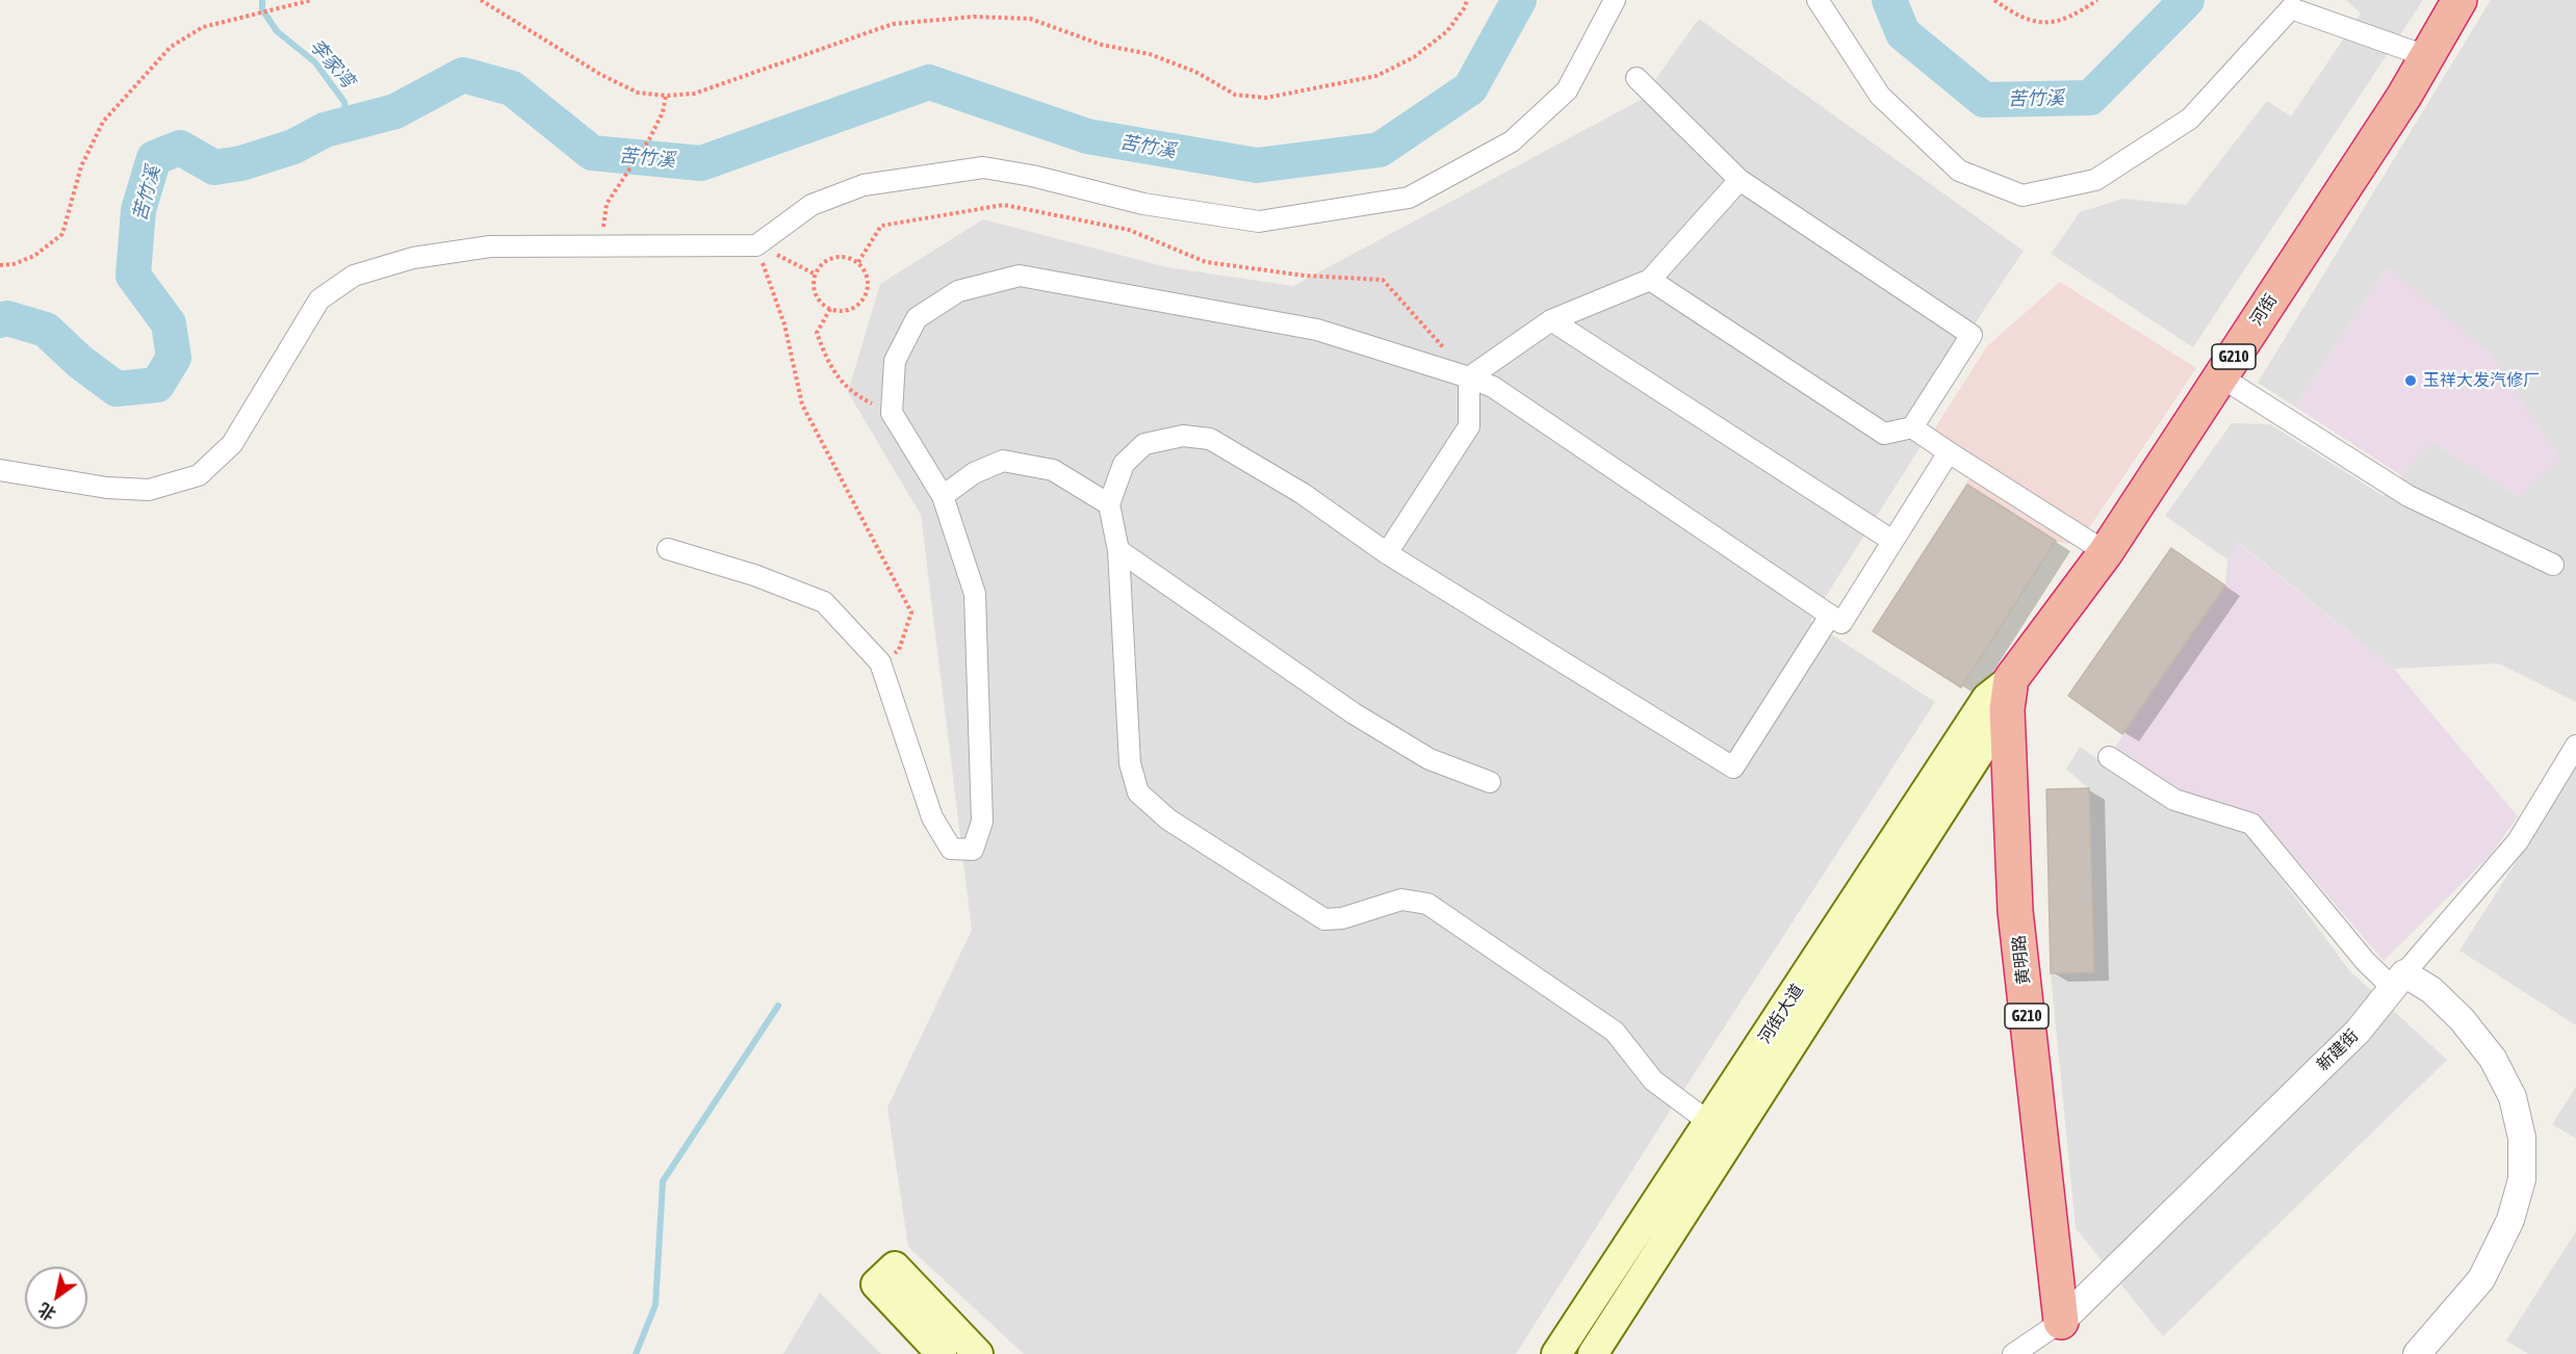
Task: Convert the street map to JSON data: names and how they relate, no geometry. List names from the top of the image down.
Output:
{
  "streets": {
    "highway": ["河街", "G210", "黄明路"],
    "main road": ["河街大道"],
    "street": ["新建街"]
  },
  "crossings": [
    ["河街", "黄明路"],
    ["河街", "河街大道"],
    ["黄明路", "河街大道"],
    ["黄明路", "新建街"]
  ],
  "water": ["李家湾", "苦竹溪"],
  "places": ["玉祥大发汽修厂"],
  "north": "bottom left"
}
